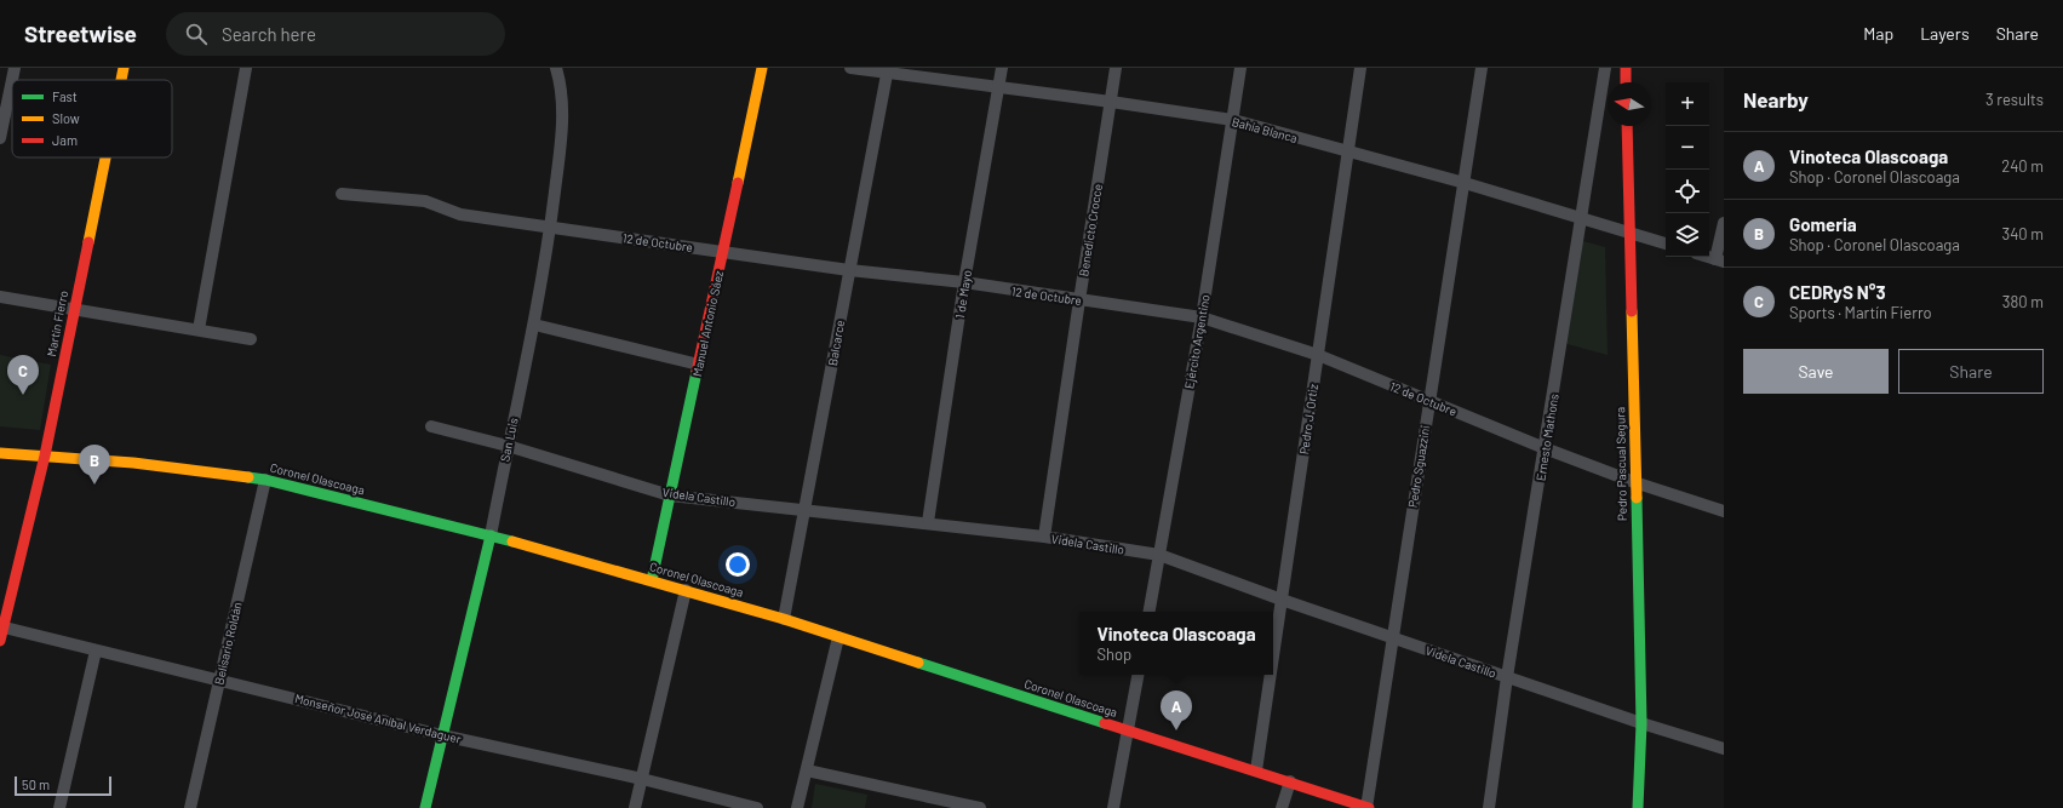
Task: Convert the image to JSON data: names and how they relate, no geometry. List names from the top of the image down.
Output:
{
  "streets": {
    "street": [
      "Bahía Blanca",
      "Benedicto Crocce",
      "12 de Octubre",
      "1 de Mayo",
      "Martín Fierro",
      "Manuel Antonio Sáez",
      "Ejército Argentino",
      "Balcarce",
      "Pedro J. Ortiz",
      "Ernesto Mathons",
      "San Luis",
      "Pedro Pascual Segura",
      "Pedro Sguazzini",
      "Coronel Olascoaga",
      "Videla Castillo",
      "Belisario Roldán",
      "Monseñor José Aníbal Verdaguer"
    ]
  },
  "crossings": [
    ["Bahía Blanca", "Benedicto Crocce"],
    ["Bahía Blanca", "1 de Mayo"],
    ["Bahía Blanca", "Ejército Argentino"],
    ["Bahía Blanca", "Balcarce"],
    ["Bahía Blanca", "Pedro J. Ortiz"],
    ["Bahía Blanca", "Ernesto Mathons"],
    ["Bahía Blanca", "Pedro Pascual Segura"],
    ["Bahía Blanca", "Pedro Sguazzini"],
    ["Benedicto Crocce", "12 de Octubre"],
    ["Benedicto Crocce", "Videla Castillo"],
    ["12 de Octubre", "1 de Mayo"],
    ["12 de Octubre", "Manuel Antonio Sáez"],
    ["12 de Octubre", "Ejército Argentino"],
    ["12 de Octubre", "Balcarce"],
    ["12 de Octubre", "Pedro J. Ortiz"],
    ["12 de Octubre", "Ernesto Mathons"],
    ["12 de Octubre", "San Luis"],
    ["12 de Octubre", "Pedro Pascual Segura"],
    ["12 de Octubre", "Pedro Sguazzini"],
    ["1 de Mayo", "Videla Castillo"],
    ["Martín Fierro", "Coronel Olascoaga"],
    ["Martín Fierro", "Monseñor José Aníbal Verdaguer"],
    ["Manuel Antonio Sáez", "Coronel Olascoaga"],
    ["Manuel Antonio Sáez", "Videla Castillo"],
    ["Ejército Argentino", "Videla Castillo"],
    ["Balcarce", "Coronel Olascoaga"],
    ["Balcarce", "Videla Castillo"],
    ["Pedro J. Ortiz", "Coronel Olascoaga"],
    ["Pedro J. Ortiz", "Videla Castillo"],
    ["Ernesto Mathons", "Videla Castillo"],
    ["San Luis", "Coronel Olascoaga"],
    ["San Luis", "Videla Castillo"],
    ["San Luis", "Monseñor José Aníbal Verdaguer"],
    ["Pedro Pascual Segura", "Videla Castillo"],
    ["Pedro Sguazzini", "Coronel Olascoaga"],
    ["Pedro Sguazzini", "Videla Castillo"],
    ["Coronel Olascoaga", "Belisario Roldán"],
    ["Belisario Roldán", "Monseñor José Aníbal Verdaguer"]
  ],
  "legend": ["Fast", "Slow", "Jam"],
  "scale_bar": "50 m",
  "north": "left",
  "page": {
    "header": "Streetwise",
    "search": "Search here",
    "nav": ["Map", "Layers", "Share"],
    "heading": ["Nearby", "3 results"],
    "map_buttons": ["+", "−"],
    "list": [
      {
        "mark": "A",
        "name": "Vinoteca Olascoaga",
        "note": "Shop · Coronel Olascoaga",
        "value": "240 m"
      },
      {
        "mark": "B",
        "name": "Gomeria",
        "note": "Shop · Coronel Olascoaga",
        "value": "340 m"
      },
      {
        "mark": "C",
        "name": "CEDRyS N°3",
        "note": "Sports · Martín Fierro",
        "value": "380 m"
      }
    ],
    "buttons": ["Save", "Share"],
    "pins": ["C", "B", "A"],
    "popup": ["Vinoteca Olascoaga", "Shop"],
    "scale": "50 m"
  }
}
